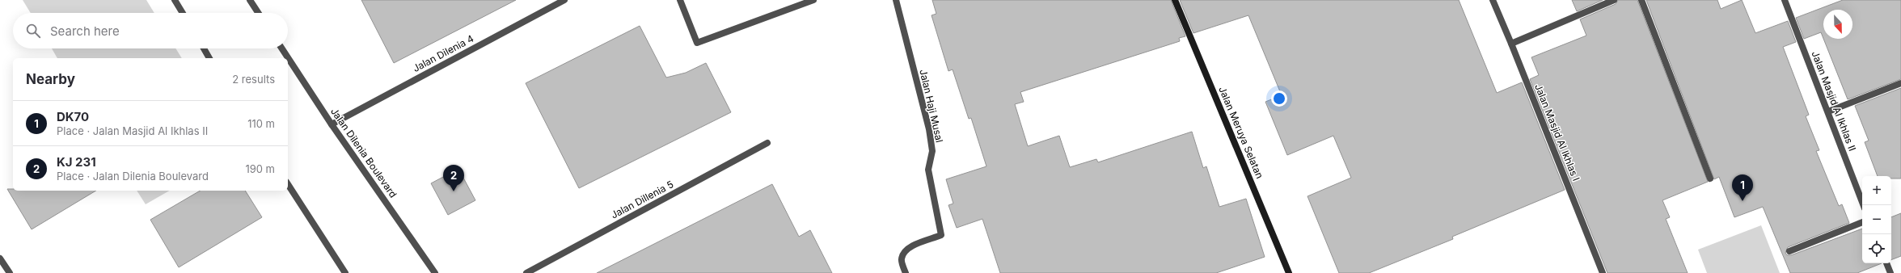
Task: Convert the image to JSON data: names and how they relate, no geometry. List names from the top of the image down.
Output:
{
  "streets": {
    "main road": ["Jalan Meruya Selatan"],
    "street": [
      "Jalan Dilenia 4",
      "Jalan Masjid Al Ikhlas II",
      "Jalan Haji Musal",
      "Jalan Masjid Al Ikhlas I",
      "Jalan Dilenia Boulevard",
      "Jalan Dillenia 5"
    ]
  },
  "crossings": [
    ["Jalan Dilenia 4", "Jalan Dilenia Boulevard"]
  ],
  "north": "bottom",
  "page": {
    "search": "Search here",
    "heading": ["Nearby", "2 results"],
    "list": [
      {
        "mark": "1",
        "name": "DK70",
        "note": "Place · Jalan Masjid Al Ikhlas II",
        "value": "110 m"
      },
      {
        "mark": "2",
        "name": "KJ 231",
        "note": "Place · Jalan Dilenia Boulevard",
        "value": "190 m"
      }
    ],
    "pins": ["2", "1"],
    "map_buttons": ["+", "−"]
  }
}
